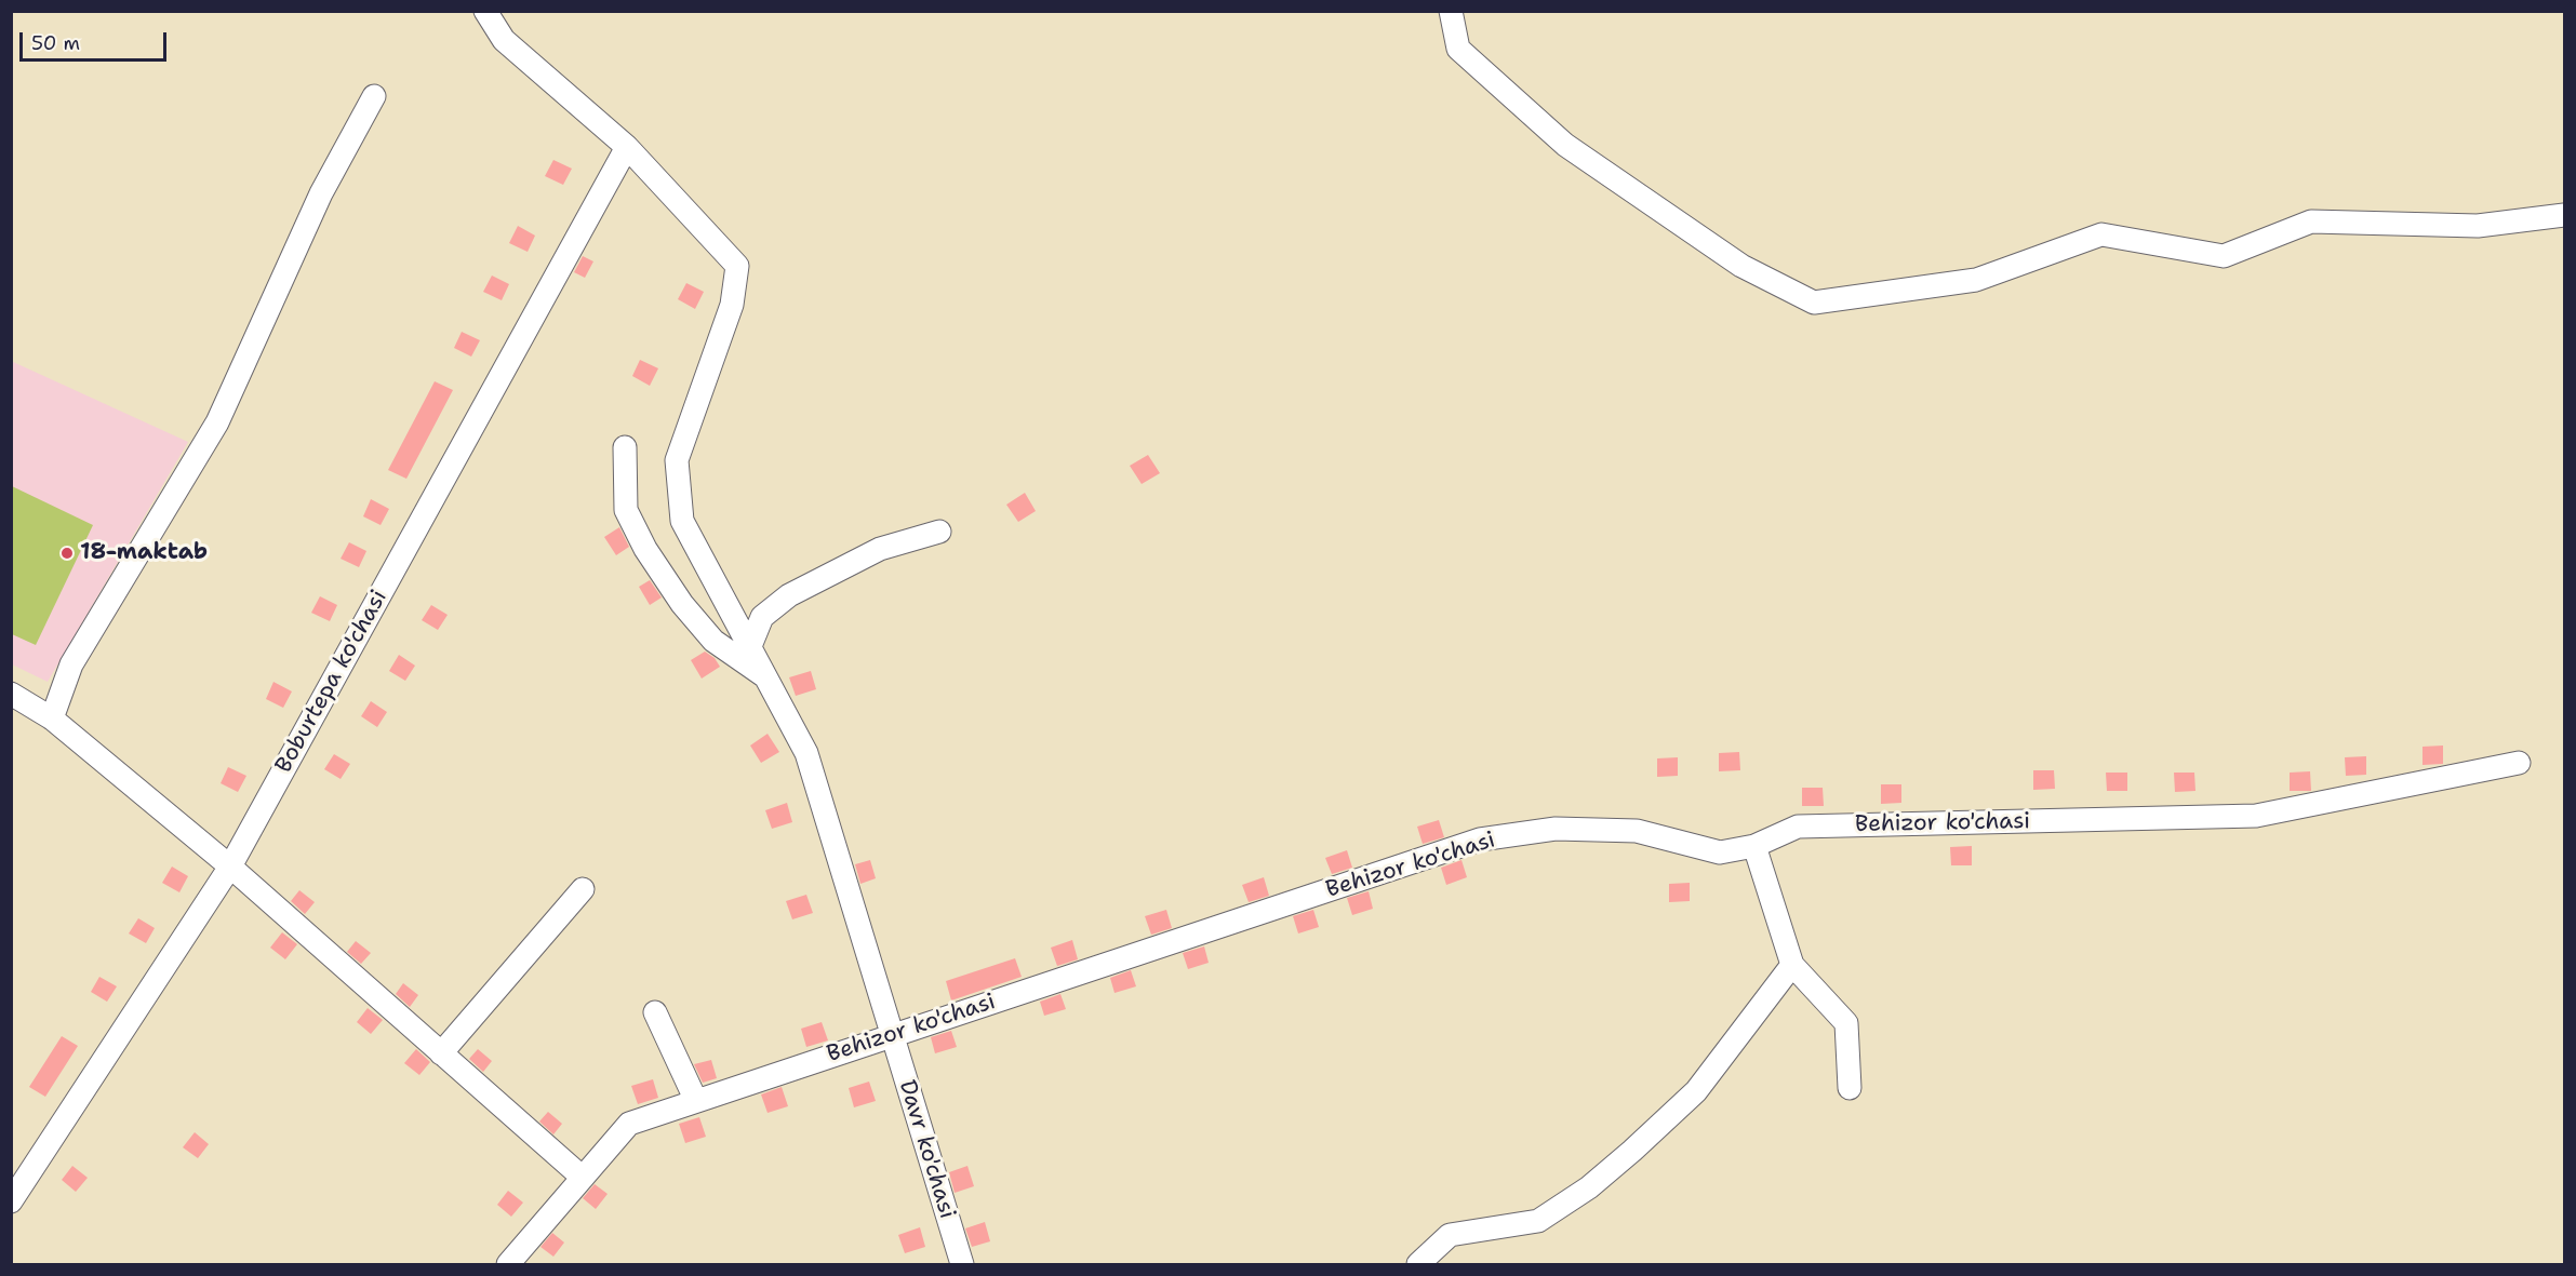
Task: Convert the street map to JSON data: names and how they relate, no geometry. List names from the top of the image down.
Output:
{
  "streets": {
    "street": ["Boburtepa ko'chasi", "Behizor ko'chasi", "Davr ko'chasi"]
  },
  "crossings": [
    ["Boburtepa ko'chasi", "Davr ko'chasi"],
    ["Behizor ko'chasi", "Davr ko'chasi"]
  ],
  "places": ["18-maktab"],
  "scale_bar": "50 m"
}
